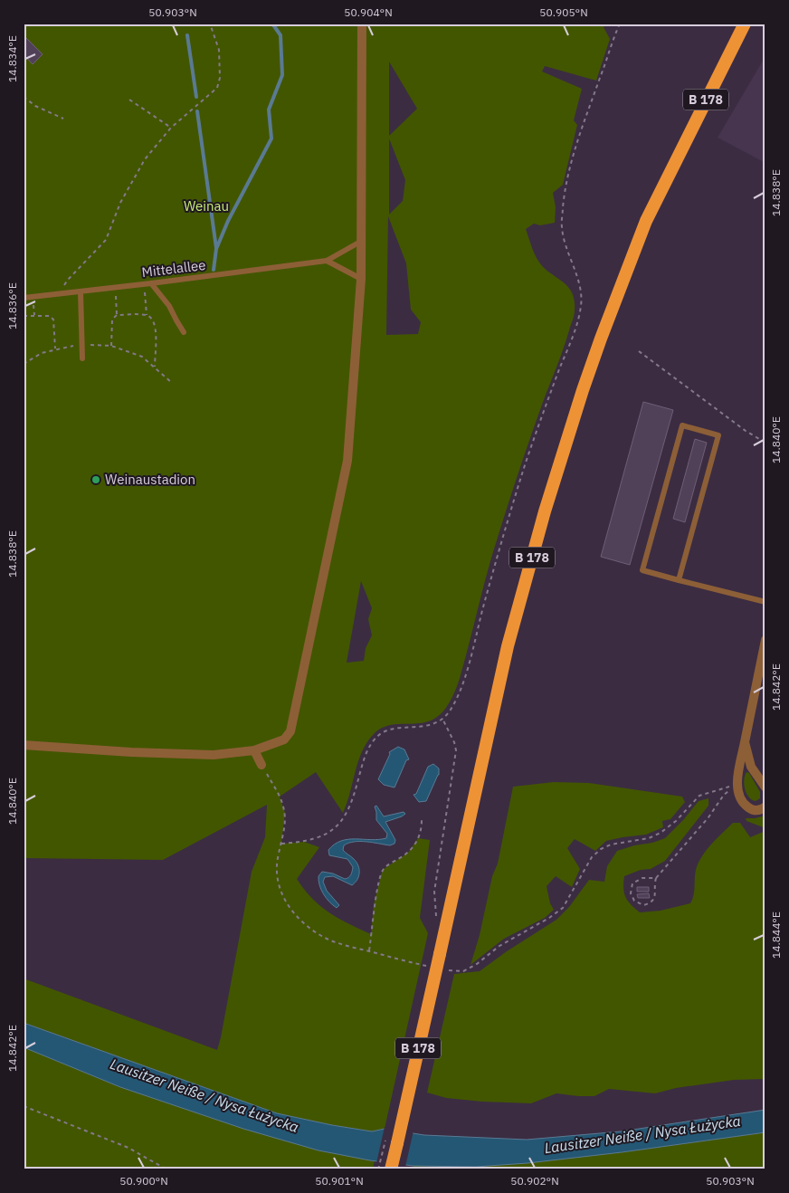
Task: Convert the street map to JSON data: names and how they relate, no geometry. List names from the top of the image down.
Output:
{
  "streets": {
    "highway": ["B 178"],
    "lane": ["Mittelallee"]
  },
  "water": ["Lausitzer Neiße / Nysa Łużycka"],
  "parks": ["Weinau"],
  "places": ["Weinaustadion"],
  "coordinates": [
    "50.903°N",
    "50.904°N",
    "50.905°N",
    "14.834°E",
    "14.838°E",
    "14.836°E",
    "14.840°E",
    "14.842°E",
    "14.844°E",
    "50.900°N",
    "50.901°N",
    "50.902°N"
  ]
}
